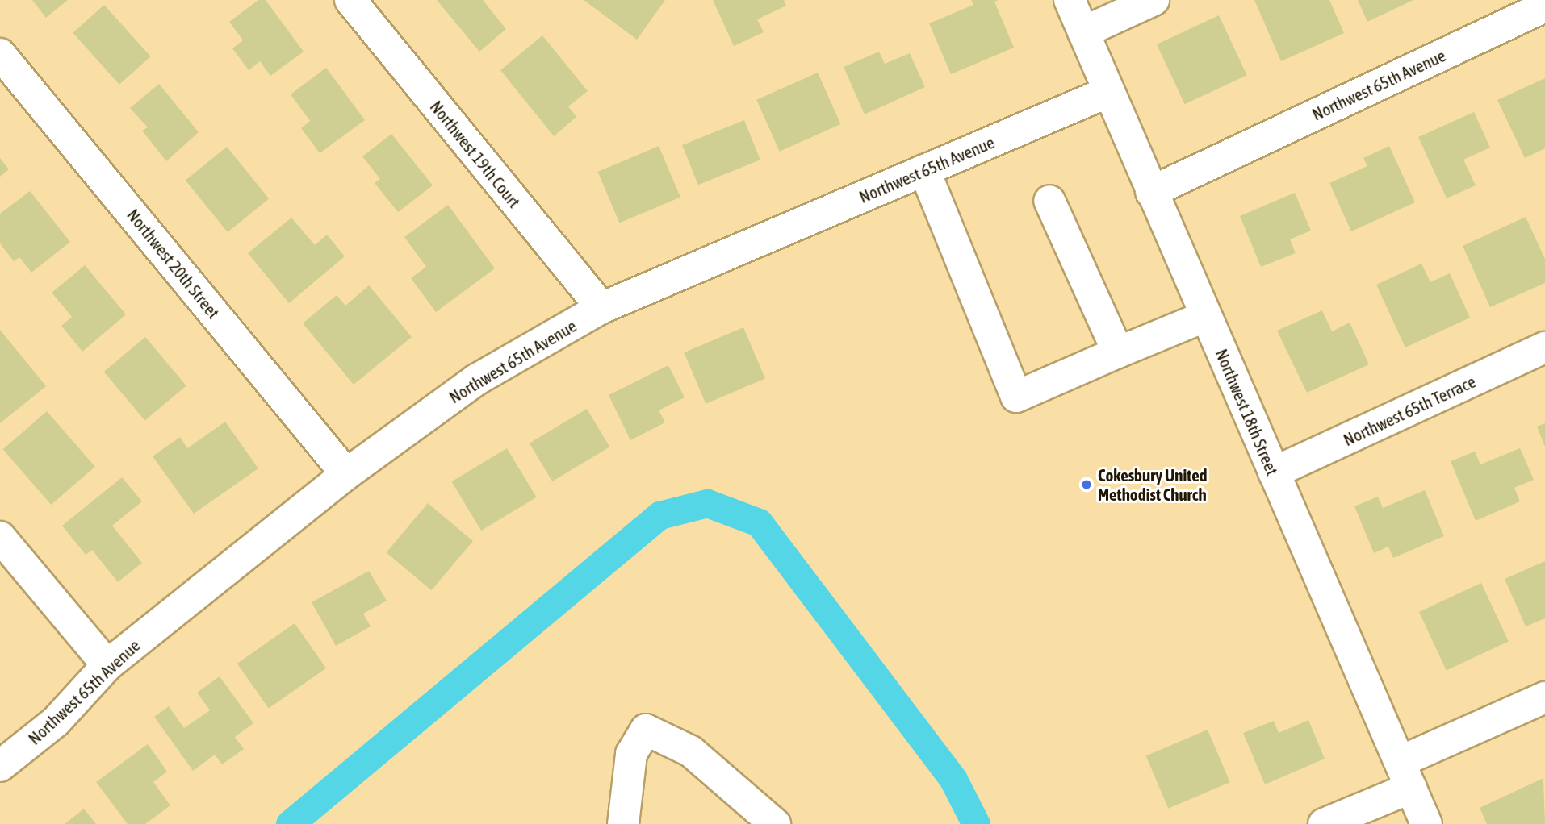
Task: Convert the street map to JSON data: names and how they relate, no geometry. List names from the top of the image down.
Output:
{
  "streets": {
    "street": [
      "Northwest 65th Avenue",
      "Northwest 19th Court",
      "Northwest 20th Street",
      "Northwest 65th Terrace",
      "Northwest 18th Street"
    ]
  },
  "crossings": [
    ["Northwest 65th Avenue", "Northwest 19th Court"],
    ["Northwest 65th Avenue", "Northwest 20th Street"],
    ["Northwest 65th Avenue", "Northwest 18th Street"],
    ["Northwest 65th Terrace", "Northwest 18th Street"]
  ],
  "places": ["Cokesbury United Methodist Church"]
}
